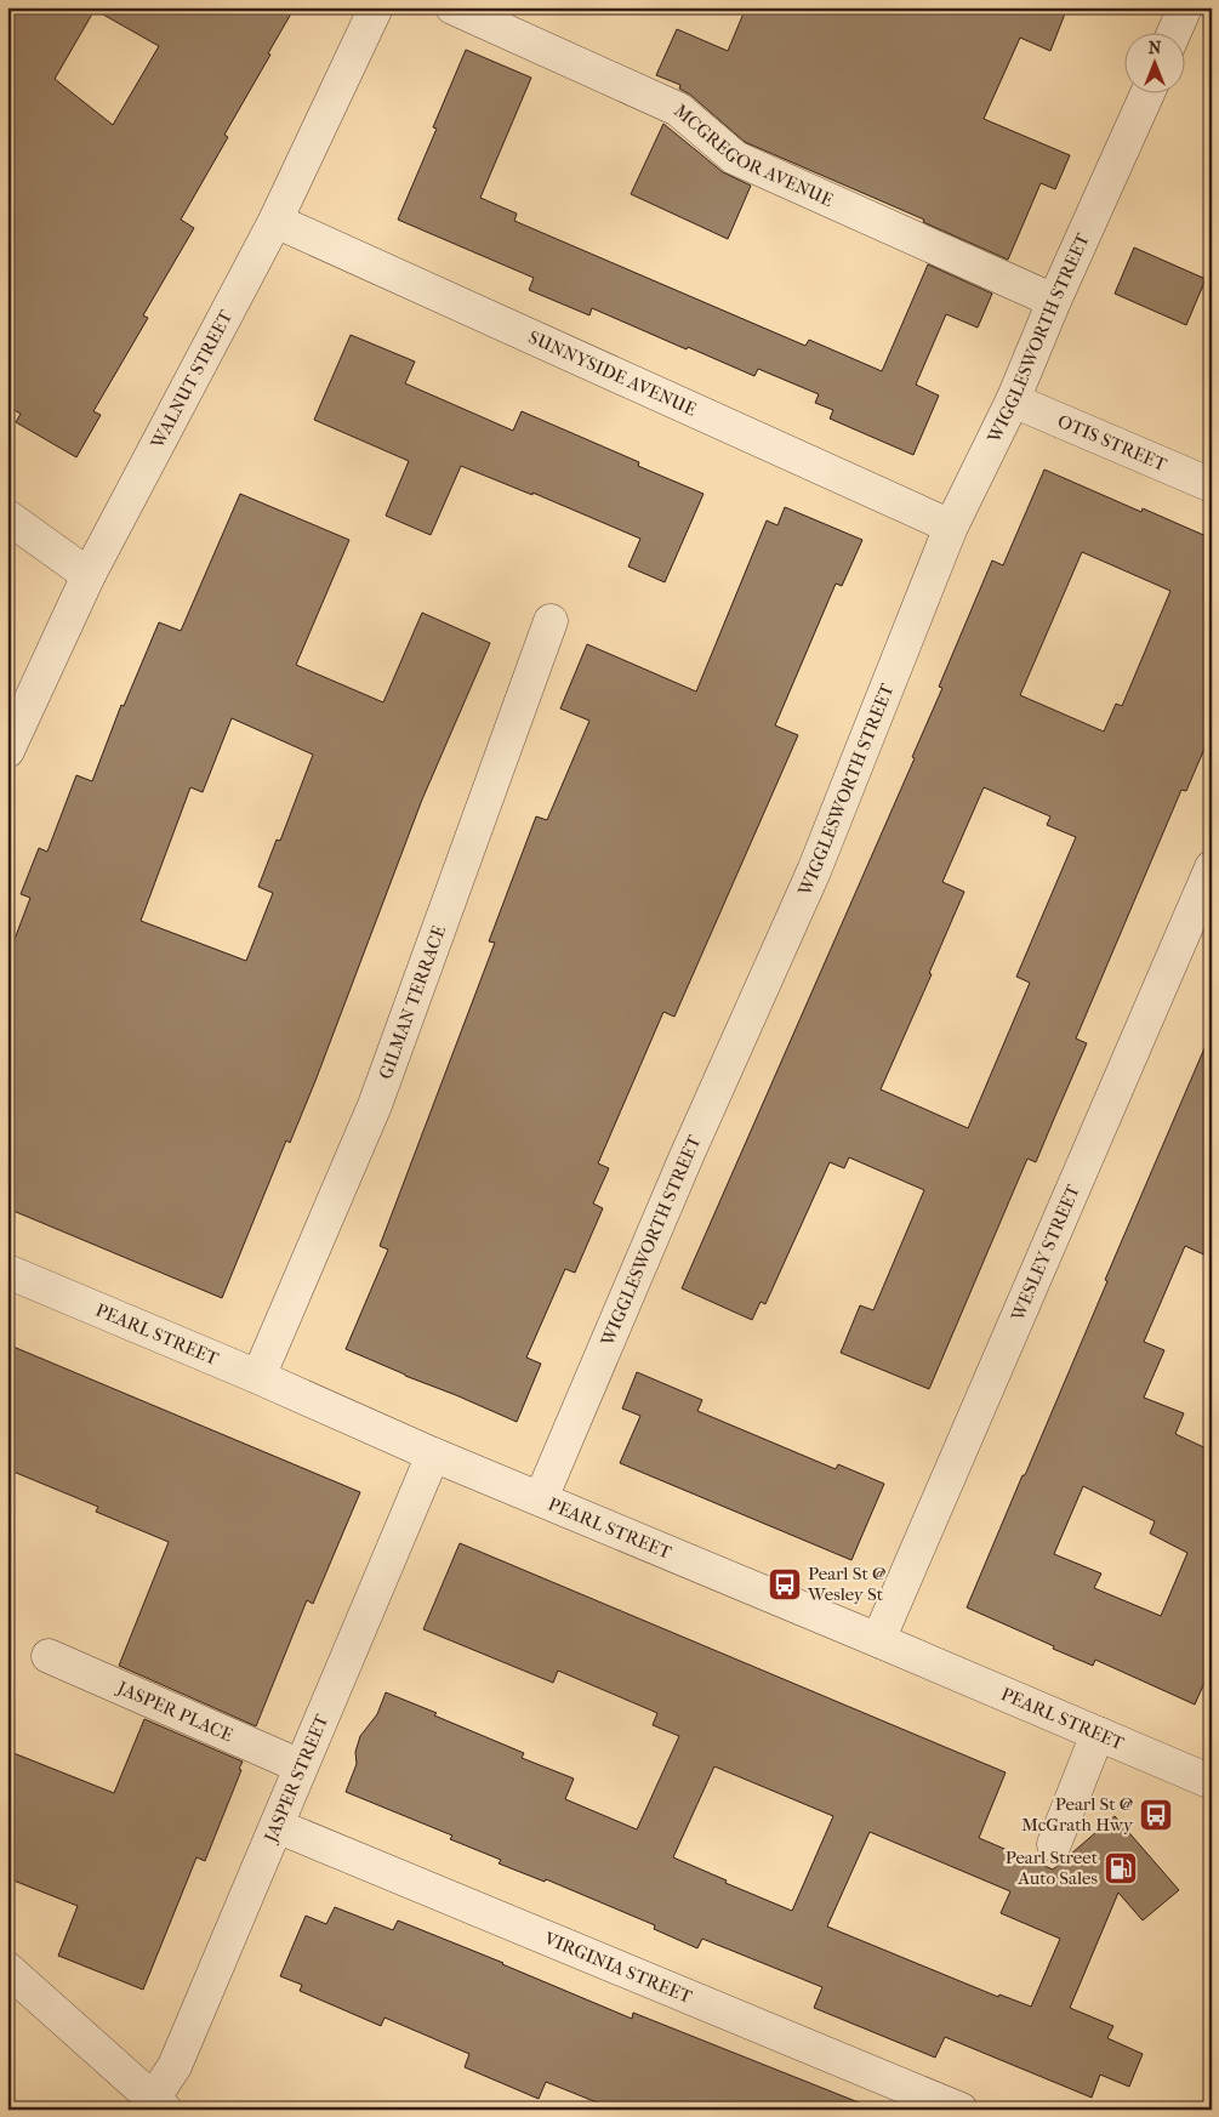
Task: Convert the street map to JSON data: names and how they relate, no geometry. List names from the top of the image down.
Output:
{
  "streets": {
    "street": [
      "MCGREGOR AVENUE",
      "WIGGLESWORTH STREET",
      "SUNNYSIDE AVENUE",
      "WALNUT STREET",
      "OTIS STREET",
      "GILMAN TERRACE",
      "WESLEY STREET",
      "PEARL STREET",
      "JASPER PLACE",
      "JASPER STREET",
      "VIRGINIA STREET"
    ]
  },
  "crossings": [
    ["MCGREGOR AVENUE", "WIGGLESWORTH STREET"],
    ["WIGGLESWORTH STREET", "SUNNYSIDE AVENUE"],
    ["WIGGLESWORTH STREET", "OTIS STREET"],
    ["WIGGLESWORTH STREET", "PEARL STREET"],
    ["SUNNYSIDE AVENUE", "WALNUT STREET"],
    ["GILMAN TERRACE", "PEARL STREET"],
    ["WESLEY STREET", "PEARL STREET"],
    ["PEARL STREET", "JASPER STREET"],
    ["JASPER PLACE", "JASPER STREET"],
    ["JASPER STREET", "VIRGINIA STREET"]
  ],
  "places": {
    "bus stop": ["Pearl St @ Wesley St", "Pearl St @ McGrath Hwy"],
    "fuel station": ["Pearl Street Auto Sales"]
  },
  "north": "top"
}
